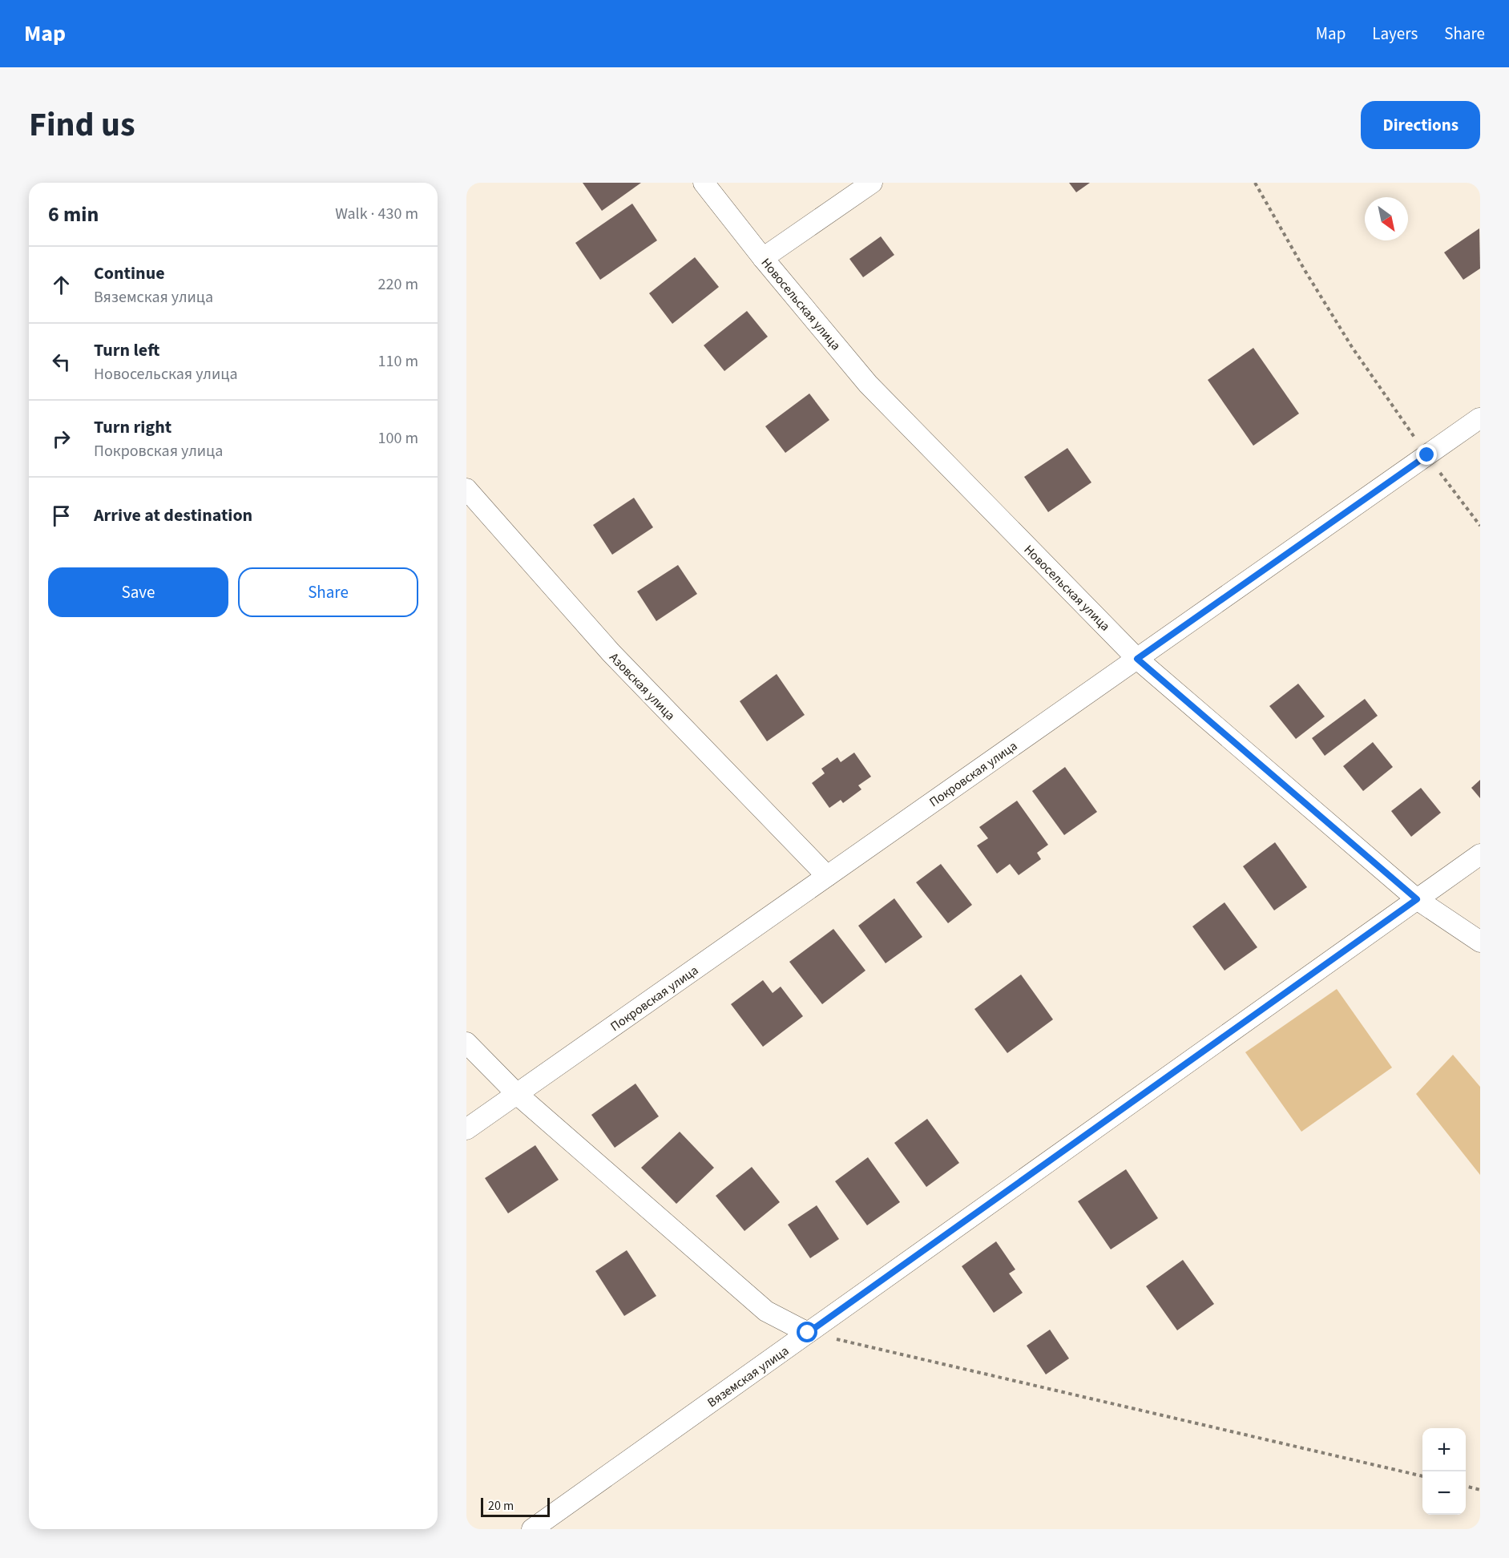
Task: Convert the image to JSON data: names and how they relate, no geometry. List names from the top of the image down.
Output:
{
  "streets": {
    "street": [
      "Новосельская улица",
      "Азовская улица",
      "Покровская улица",
      "Вяземская улица"
    ]
  },
  "crossings": [
    ["Новосельская улица", "Покровская улица"],
    ["Новосельская улица", "Вяземская улица"],
    ["Азовская улица", "Покровская улица"]
  ],
  "scale_bar": "20 m",
  "north": "bottom right",
  "page": {
    "header": "Map",
    "nav": ["Map", "Layers", "Share"],
    "title": "Find us",
    "buttons": [
      "Directions",
      ["Save", "Share"]
    ],
    "heading": ["6 min", "Walk · 430 m"],
    "list": [
      ["Continue", "Вяземская улица", "220 m"],
      ["Turn left", "Новосельская улица", "110 m"],
      ["Turn right", "Покровская улица", "100 m"],
      "Arrive at destination"
    ],
    "map_buttons": ["+", "−"],
    "scale": "20 m"
  }
}
